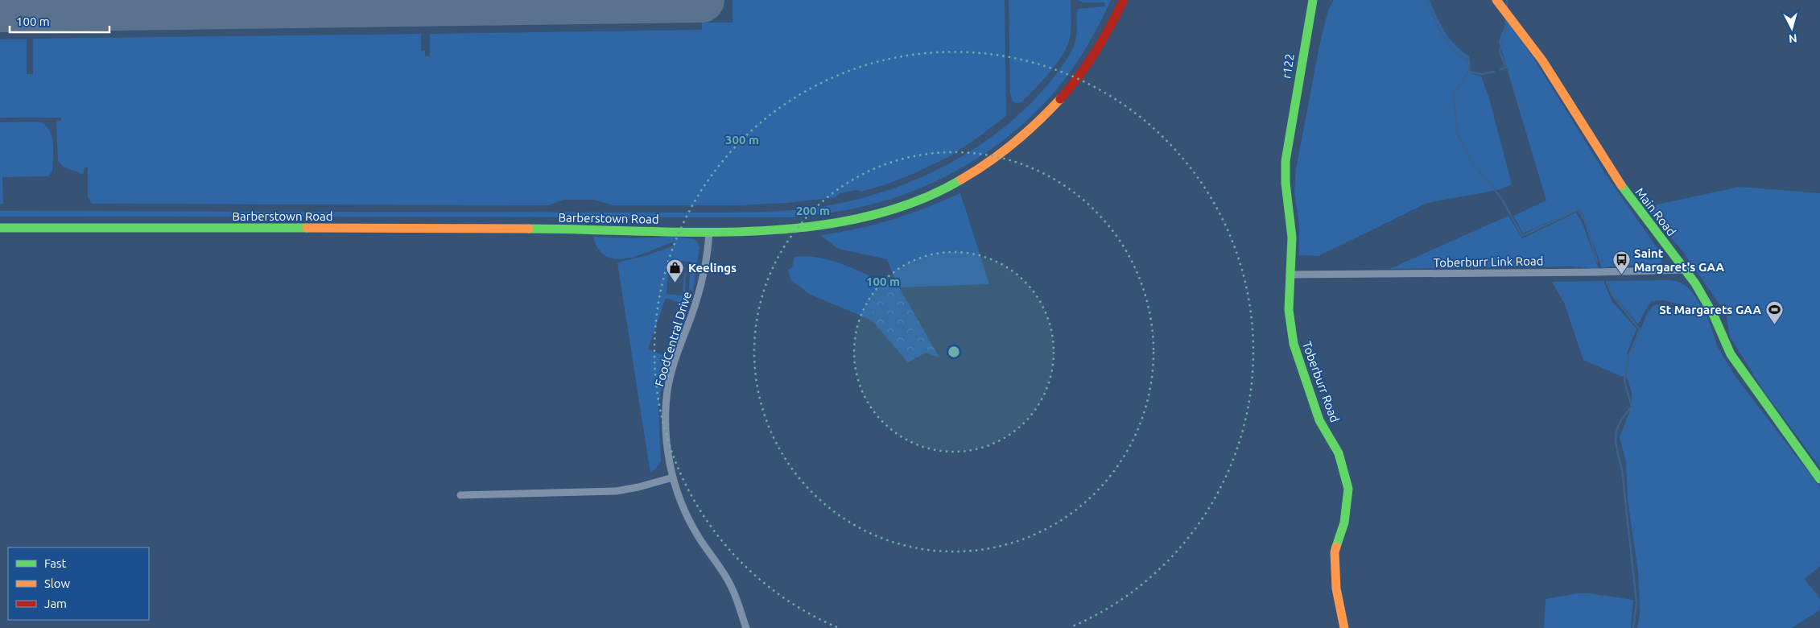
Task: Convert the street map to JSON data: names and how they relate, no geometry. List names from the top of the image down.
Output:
{
  "streets": {
    "main road": [
      "r122",
      "Main Road",
      "Barberstown Road",
      "Toberburr Road"
    ],
    "street": ["Toberburr Link Road", "FoodCentral Drive"]
  },
  "crossings": [
    ["r122", "Toberburr Road"],
    ["Main Road", "Toberburr Link Road"],
    ["Barberstown Road", "FoodCentral Drive"],
    ["Toberburr Link Road", "Toberburr Road"]
  ],
  "places": {
    "bus stop": ["Saint Margaret's GAA"],
    "shop": ["Keelings"],
    "sports": ["St Margarets GAA"]
  },
  "legend": ["Fast", "Slow", "Jam"],
  "scale_bar": "100 m",
  "north": "bottom",
  "rings": ["300 m", "200 m", "100 m"]
}
